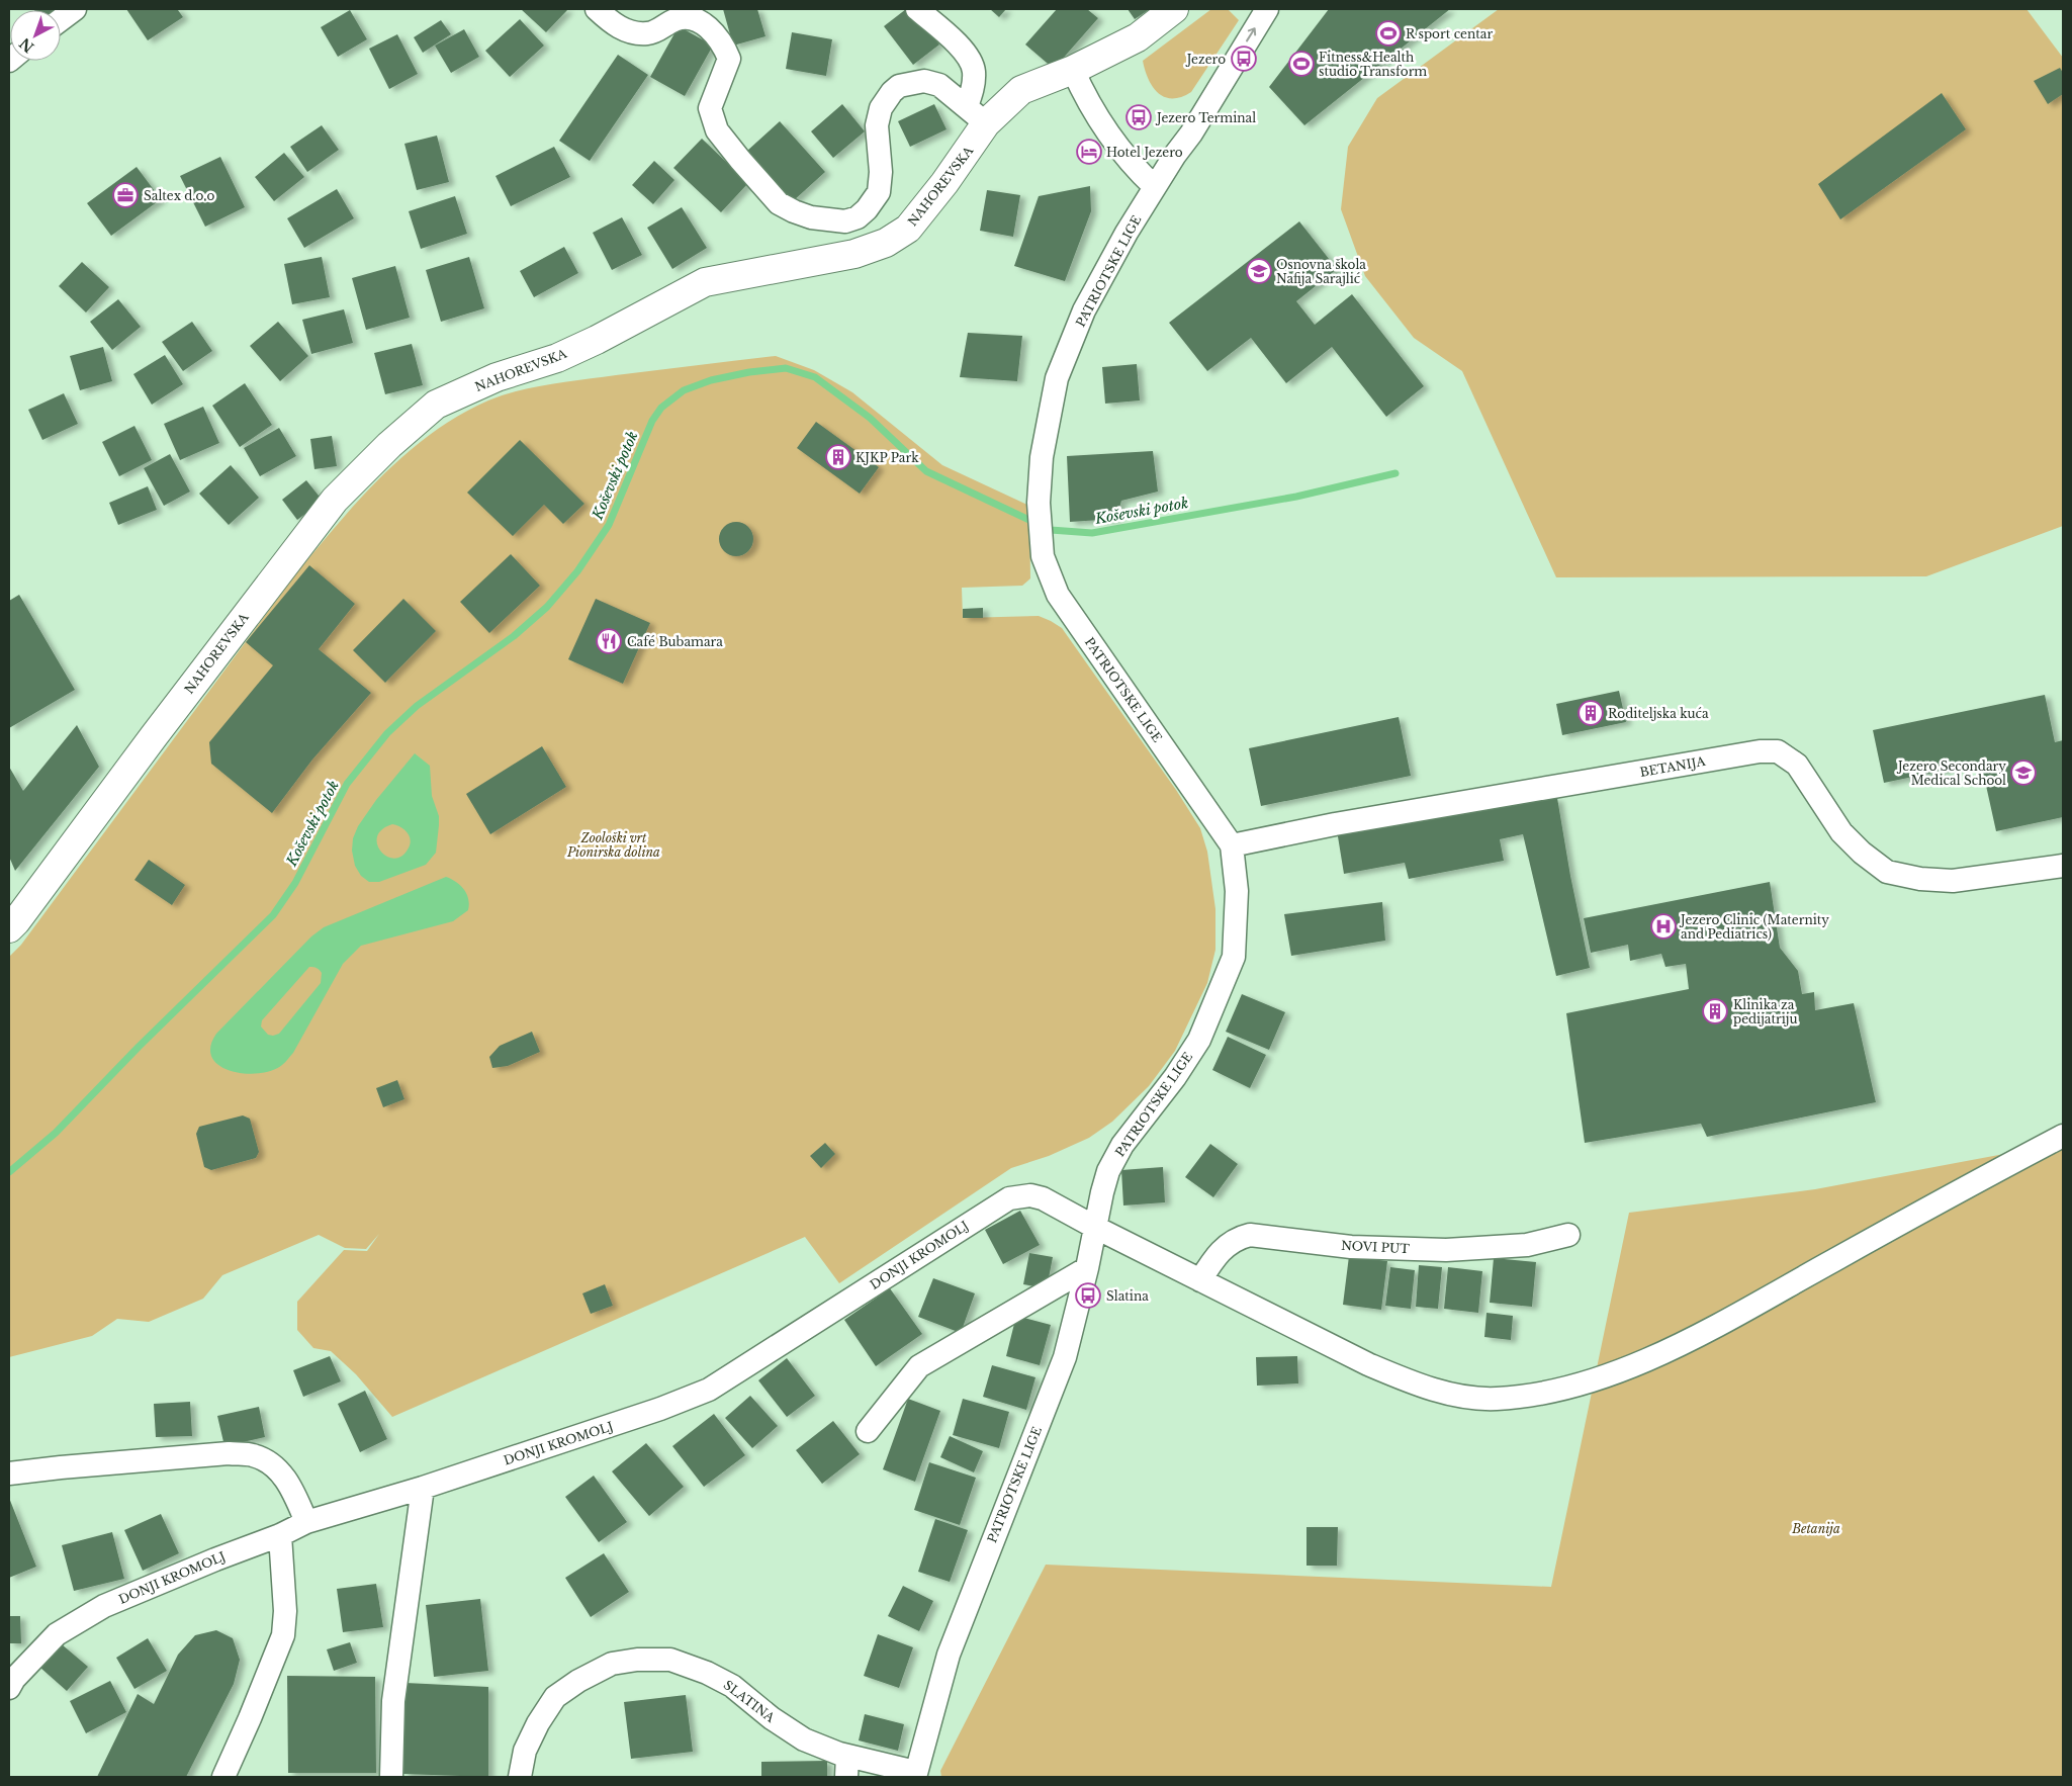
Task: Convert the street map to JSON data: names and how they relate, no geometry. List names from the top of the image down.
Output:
{
  "streets": {
    "street": [
      "NAHOREVSKA",
      "PATRIOTSKE LIGE",
      "BETANIJA",
      "NOVI PUT",
      "DONJI KROMOLJ",
      "SLATINA"
    ]
  },
  "crossings": [
    ["PATRIOTSKE LIGE", "BETANIJA"],
    ["PATRIOTSKE LIGE", "DONJI KROMOLJ"],
    ["PATRIOTSKE LIGE", "SLATINA"],
    ["NOVI PUT", "DONJI KROMOLJ"]
  ],
  "water": ["Koševski potok"],
  "parks": ["Zoološki vrt Pionirska dolina", "Betanija"],
  "places": {
    "sports": ["R sport centar", "Fitness&Health studio Transform"],
    "bus stop": ["Jezero", "Jezero Terminal", "Slatina"],
    "hotel": ["Hotel Jezero"],
    "office": ["Saltex d.o.o"],
    "school or university": ["Osnovna škola Nafija Sarajlić", "Jezero Secondary Medical School"],
    "building": ["KJKP Park", "Roditeljska kuća", "Klinika za pedijatriju"],
    "restaurant": ["Café Bubamara"],
    "hospital": ["Jezero Clinic (Maternity and Pediatrics)"]
  },
  "north": "bottom left"
}
